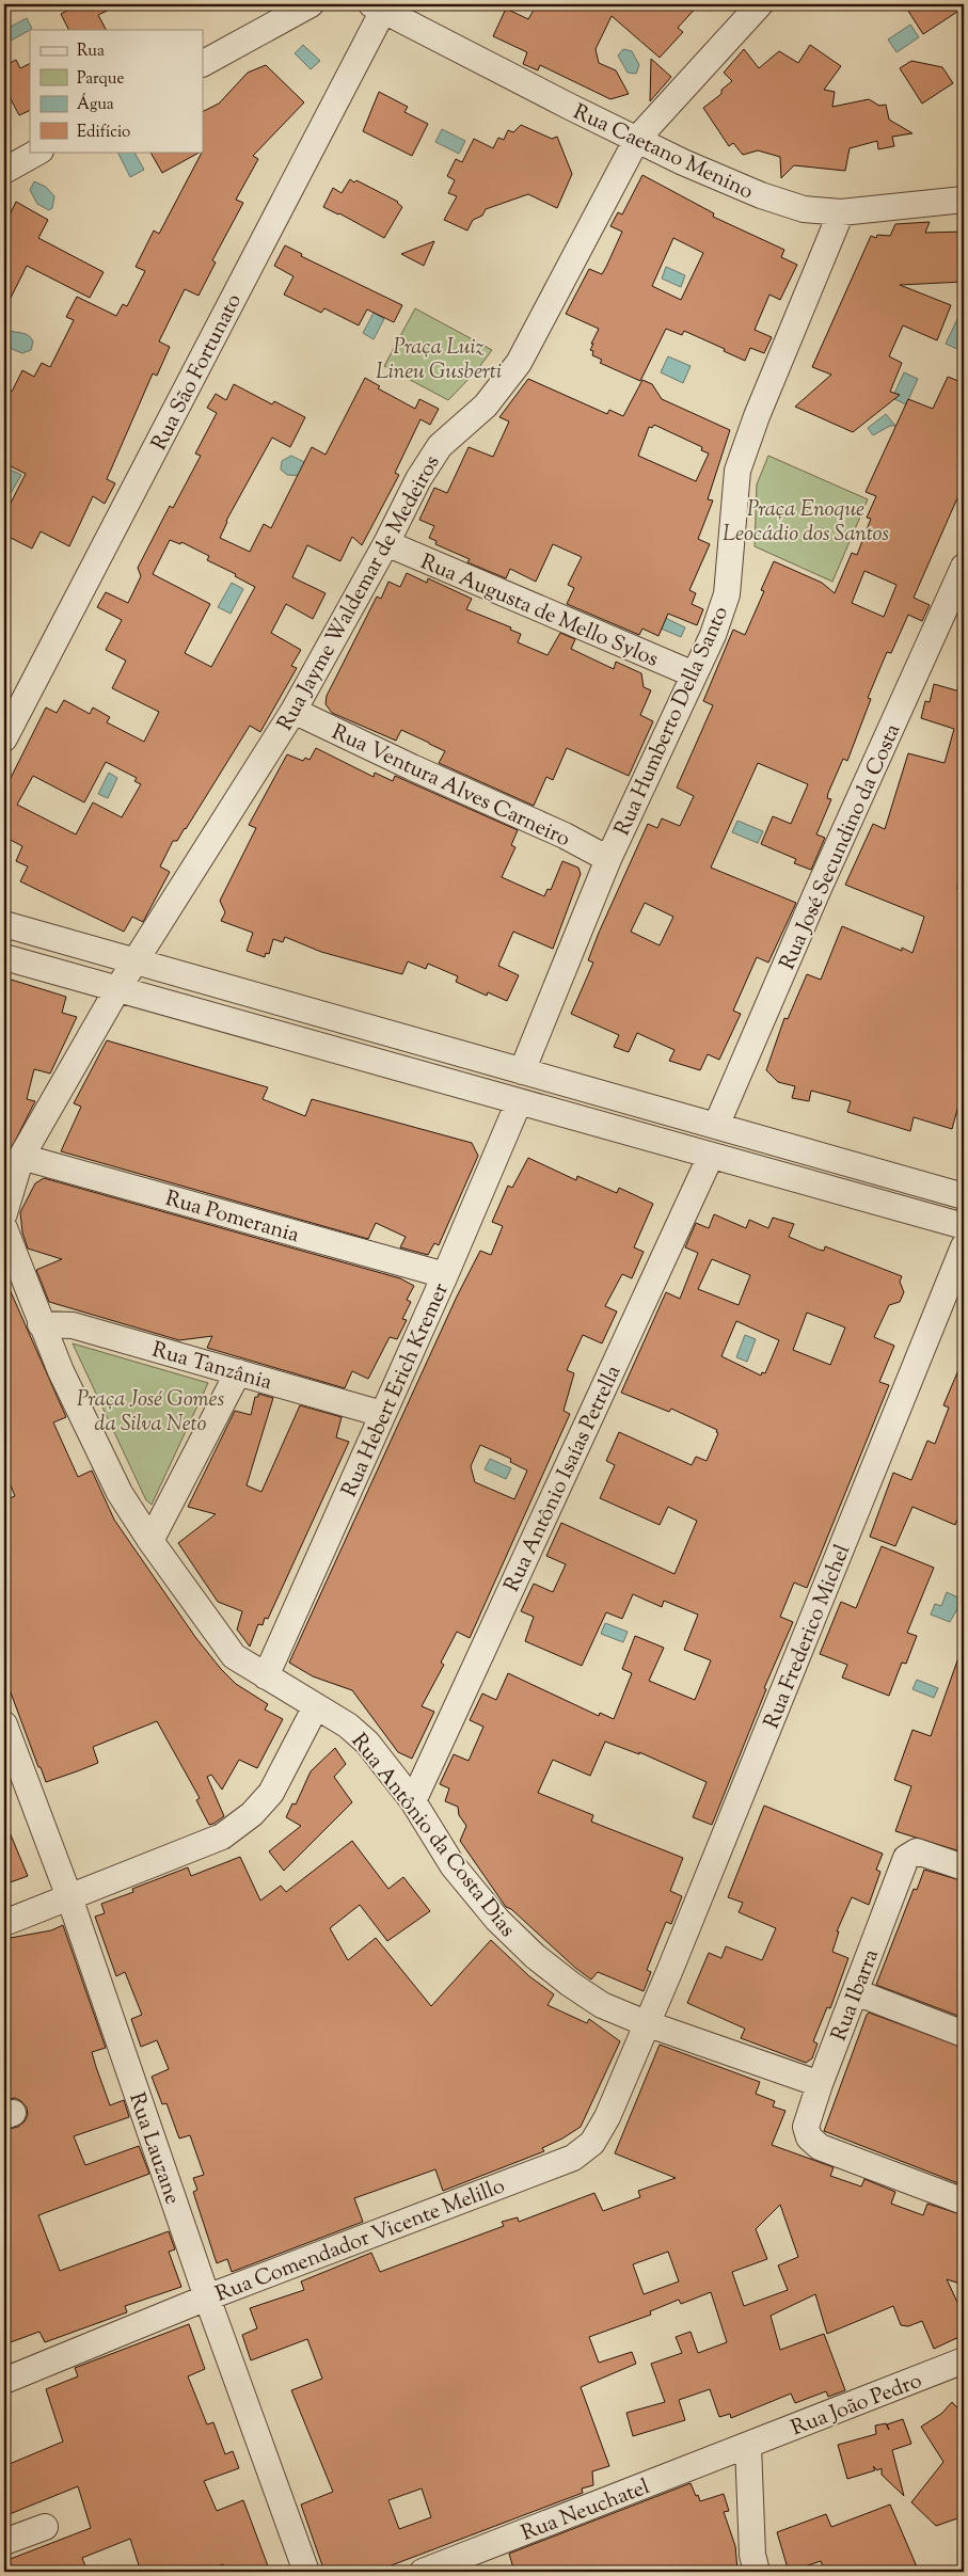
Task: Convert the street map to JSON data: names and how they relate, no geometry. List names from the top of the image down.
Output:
{
  "streets": {
    "street": [
      "Rua Caetano Menino",
      "Rua São Fortunato",
      "Rua Jayme Waldemar de Medeiros",
      "Rua Augusta de Mello Sylos",
      "Rua Humberto Della Santo",
      "Rua Ventura Alves Carneiro",
      "Rua José Secundino da Costa",
      "Rua Pomerania",
      "Rua Tanzânia",
      "Rua Hebert Erich Kremer",
      "Rua Antônio Isaías Petrella",
      "Rua Frederico Michel",
      "Rua Antônio da Costa Dias",
      "Rua Ibarra",
      "Rua Lauzane",
      "Rua Comendador Vicente Melillo",
      "Rua João Pedro",
      "Rua Neuchatel"
    ]
  },
  "crossings": [
    ["Rua Caetano Menino", "Rua São Fortunato"],
    ["Rua Caetano Menino", "Rua Jayme Waldemar de Medeiros"],
    ["Rua Caetano Menino", "Rua Humberto Della Santo"],
    ["Rua Jayme Waldemar de Medeiros", "Rua Augusta de Mello Sylos"],
    ["Rua Jayme Waldemar de Medeiros", "Rua Ventura Alves Carneiro"],
    ["Rua Augusta de Mello Sylos", "Rua Humberto Della Santo"],
    ["Rua Humberto Della Santo", "Rua Ventura Alves Carneiro"],
    ["Rua Pomerania", "Rua Hebert Erich Kremer"],
    ["Rua Tanzânia", "Rua Hebert Erich Kremer"],
    ["Rua Tanzânia", "Rua Antônio da Costa Dias"],
    ["Rua Hebert Erich Kremer", "Rua Antônio da Costa Dias"],
    ["Rua Antônio Isaías Petrella", "Rua Antônio da Costa Dias"],
    ["Rua Frederico Michel", "Rua Antônio da Costa Dias"],
    ["Rua Frederico Michel", "Rua Comendador Vicente Melillo"],
    ["Rua Antônio da Costa Dias", "Rua Ibarra"],
    ["Rua Antônio da Costa Dias", "Rua Comendador Vicente Melillo"],
    ["Rua Lauzane", "Rua Comendador Vicente Melillo"],
    ["Rua João Pedro", "Rua Neuchatel"]
  ],
  "parks": ["Praça Luiz Lineu Gusberti", "Praça Enoque Leocádio dos Santos", "Praça José Gomes da Silva Neto"],
  "legend": [
    "Rua",
    "Parque",
    "Água",
    "Edifício"
  ]
}
